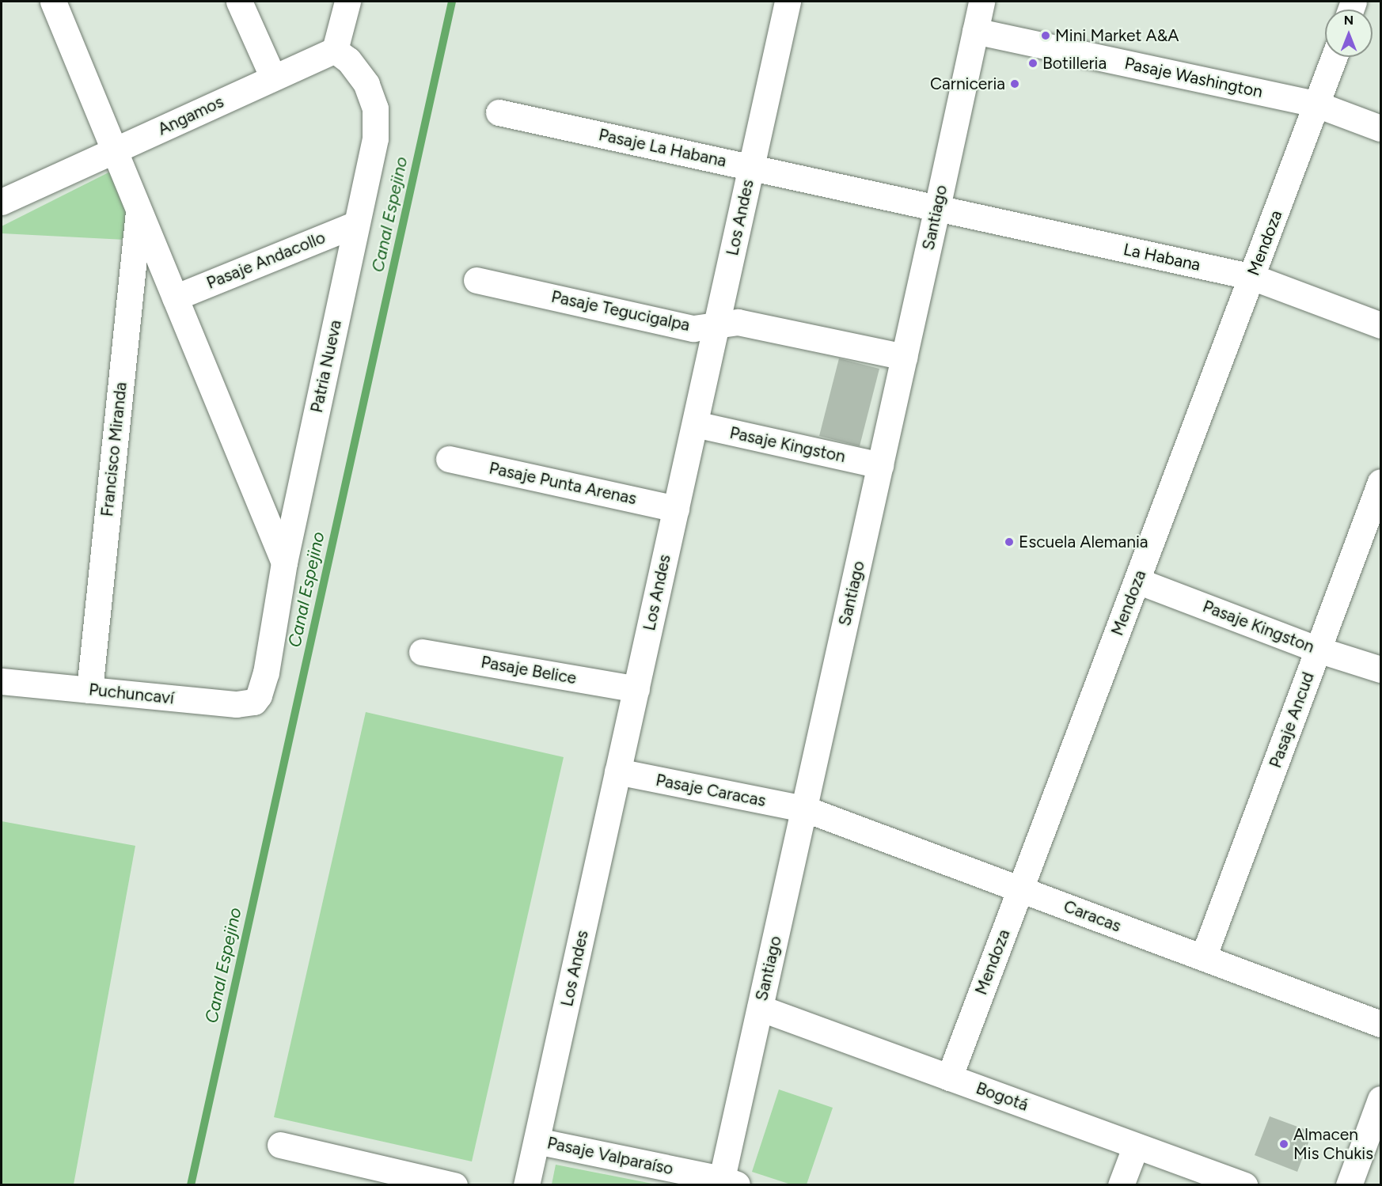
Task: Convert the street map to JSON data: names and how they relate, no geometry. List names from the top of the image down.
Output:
{
  "streets": {
    "street": [
      "Pasaje Washington",
      "Angamos",
      "Pasaje La Habana",
      "Los Andes",
      "Santiago",
      "Mendoza",
      "La Habana",
      "Pasaje Andacollo",
      "Pasaje Tegucigalpa",
      "Patria Nueva",
      "Pasaje Kingston",
      "Francisco Miranda",
      "Pasaje Punta Arenas",
      "Pasaje Belice",
      "Puchuncaví",
      "Pasaje Ancud",
      "Pasaje Caracas",
      "Caracas",
      "Bogotá",
      "Pasaje Valparaíso"
    ]
  },
  "crossings": [
    ["Pasaje Washington", "Santiago"],
    ["Pasaje Washington", "Mendoza"],
    ["Angamos", "Patria Nueva"],
    ["Angamos", "Francisco Miranda"],
    ["Pasaje La Habana", "Los Andes"],
    ["Pasaje La Habana", "Santiago"],
    ["Pasaje La Habana", "La Habana"],
    ["Los Andes", "Pasaje Tegucigalpa"],
    ["Los Andes", "Pasaje Kingston"],
    ["Los Andes", "Pasaje Punta Arenas"],
    ["Los Andes", "Pasaje Belice"],
    ["Los Andes", "Pasaje Caracas"],
    ["Los Andes", "Pasaje Valparaíso"],
    ["Santiago", "La Habana"],
    ["Santiago", "Pasaje Tegucigalpa"],
    ["Santiago", "Pasaje Kingston"],
    ["Santiago", "Pasaje Caracas"],
    ["Santiago", "Caracas"],
    ["Santiago", "Bogotá"],
    ["Santiago", "Pasaje Valparaíso"],
    ["Mendoza", "La Habana"],
    ["Mendoza", "Pasaje Kingston"],
    ["Mendoza", "Caracas"],
    ["Mendoza", "Bogotá"],
    ["Pasaje Andacollo", "Patria Nueva"],
    ["Pasaje Andacollo", "Francisco Miranda"],
    ["Patria Nueva", "Francisco Miranda"],
    ["Patria Nueva", "Puchuncaví"],
    ["Pasaje Kingston", "Pasaje Ancud"],
    ["Francisco Miranda", "Puchuncaví"],
    ["Pasaje Ancud", "Caracas"],
    ["Pasaje Caracas", "Caracas"]
  ],
  "water": ["Canal Espejino"],
  "places": [
    "Mini Market A&A",
    "Botilleria",
    "Carniceria",
    "Escuela Alemania",
    "Almacen Mis Chukis"
  ],
  "north": "top"
}
